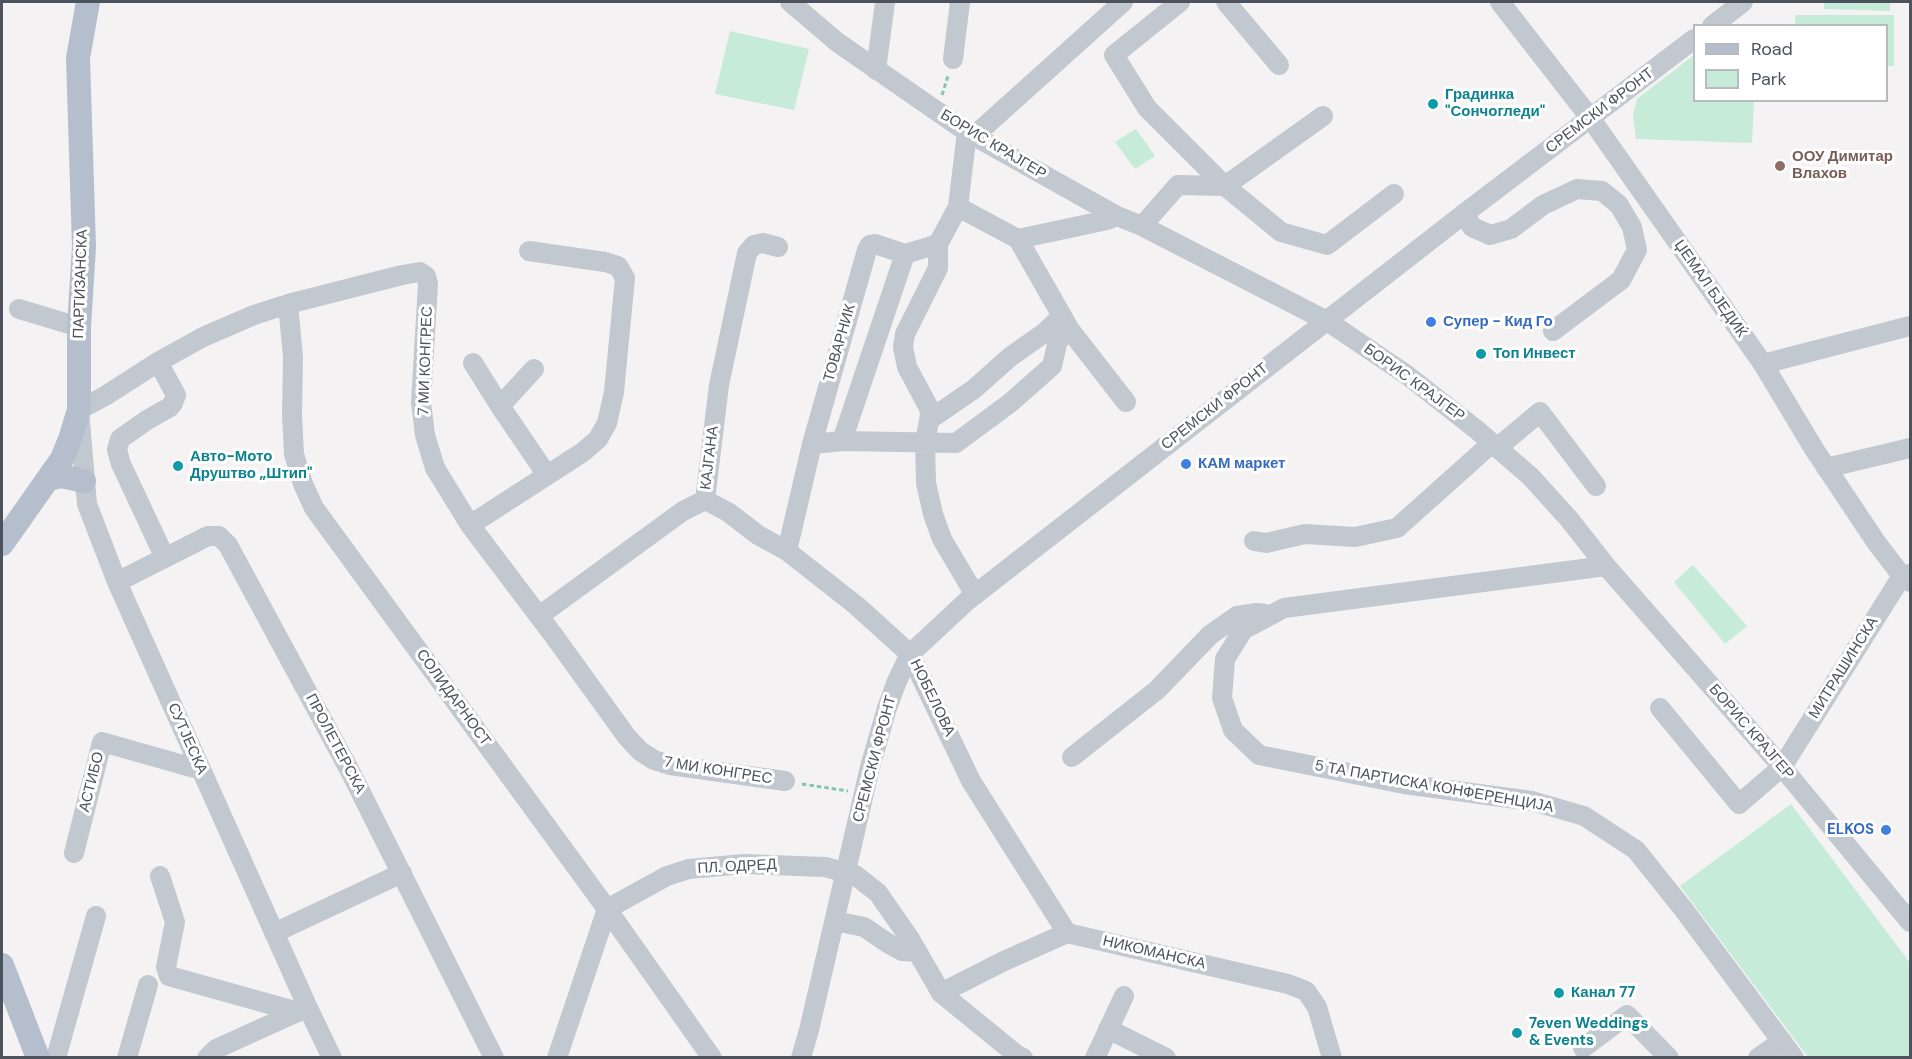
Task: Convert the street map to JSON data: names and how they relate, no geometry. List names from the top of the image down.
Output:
{
  "streets": {
    "main road": ["ПАРТИЗАНСКА"],
    "street": [
      "СРЕМСКИ ФРОНТ",
      "БОРИС КРАЈГЕР",
      "ЏЕМАЛ БЈЕДИЌ",
      "ТОВАРНИК",
      "7 МИ КОНГРЕС",
      "КАЈГАНА",
      "МИТРАШИНСКА",
      "СОЛИДАРНОСТ",
      "НОБЕЛОВА",
      "СУТЈЕСКА",
      "ПРОЛЕТЕРСКА",
      "АСТИБО",
      "5 ТА ПАРТИСКА КОНФЕРЕНЦИЈА",
      "ПЛ. ОДРЕД",
      "НИКОМАНСКА"
    ]
  },
  "crossings": [
    ["СРЕМСКИ ФРОНТ", "БОРИС КРАЈГЕР"],
    ["СРЕМСКИ ФРОНТ", "ЏЕМАЛ БЈЕДИЌ"],
    ["СРЕМСКИ ФРОНТ", "НОБЕЛОВА"],
    ["БОРИС КРАЈГЕР", "МИТРАШИНСКА"],
    ["БОРИС КРАЈГЕР", "5 ТА ПАРТИСКА КОНФЕРЕНЦИЈА"],
    ["ПАРТИЗАНСКА", "7 МИ КОНГРЕС"],
    ["ПАРТИЗАНСКА", "СУТЈЕСКА"],
    ["ЏЕМАЛ БЈЕДИЌ", "МИТРАШИНСКА"],
    ["ТОВАРНИК", "НОБЕЛОВА"],
    ["7 МИ КОНГРЕС", "КАЈГАНА"],
    ["7 МИ КОНГРЕС", "СОЛИДАРНОСТ"],
    ["7 МИ КОНГРЕС", "СУТЈЕСКА"],
    ["КАЈГАНА", "НОБЕЛОВА"],
    ["СОЛИДАРНОСТ", "ПЛ. ОДРЕД"],
    ["НОБЕЛОВА", "НИКОМАНСКА"],
    ["СУТЈЕСКА", "ПРОЛЕТЕРСКА"],
    ["СУТЈЕСКА", "АСТИБО"]
  ],
  "places": [
    "Градинка \"Сончогледи\"",
    "ООУ Димитар Влахов",
    "Супер - Кид Го",
    "Топ Инвест",
    "КАМ маркет",
    "Авто-Мото Друштво „Штип\"",
    "ELKOS",
    "Канал 77",
    "7even Weddings & Events"
  ],
  "legend": ["Road", "Park"]
}
